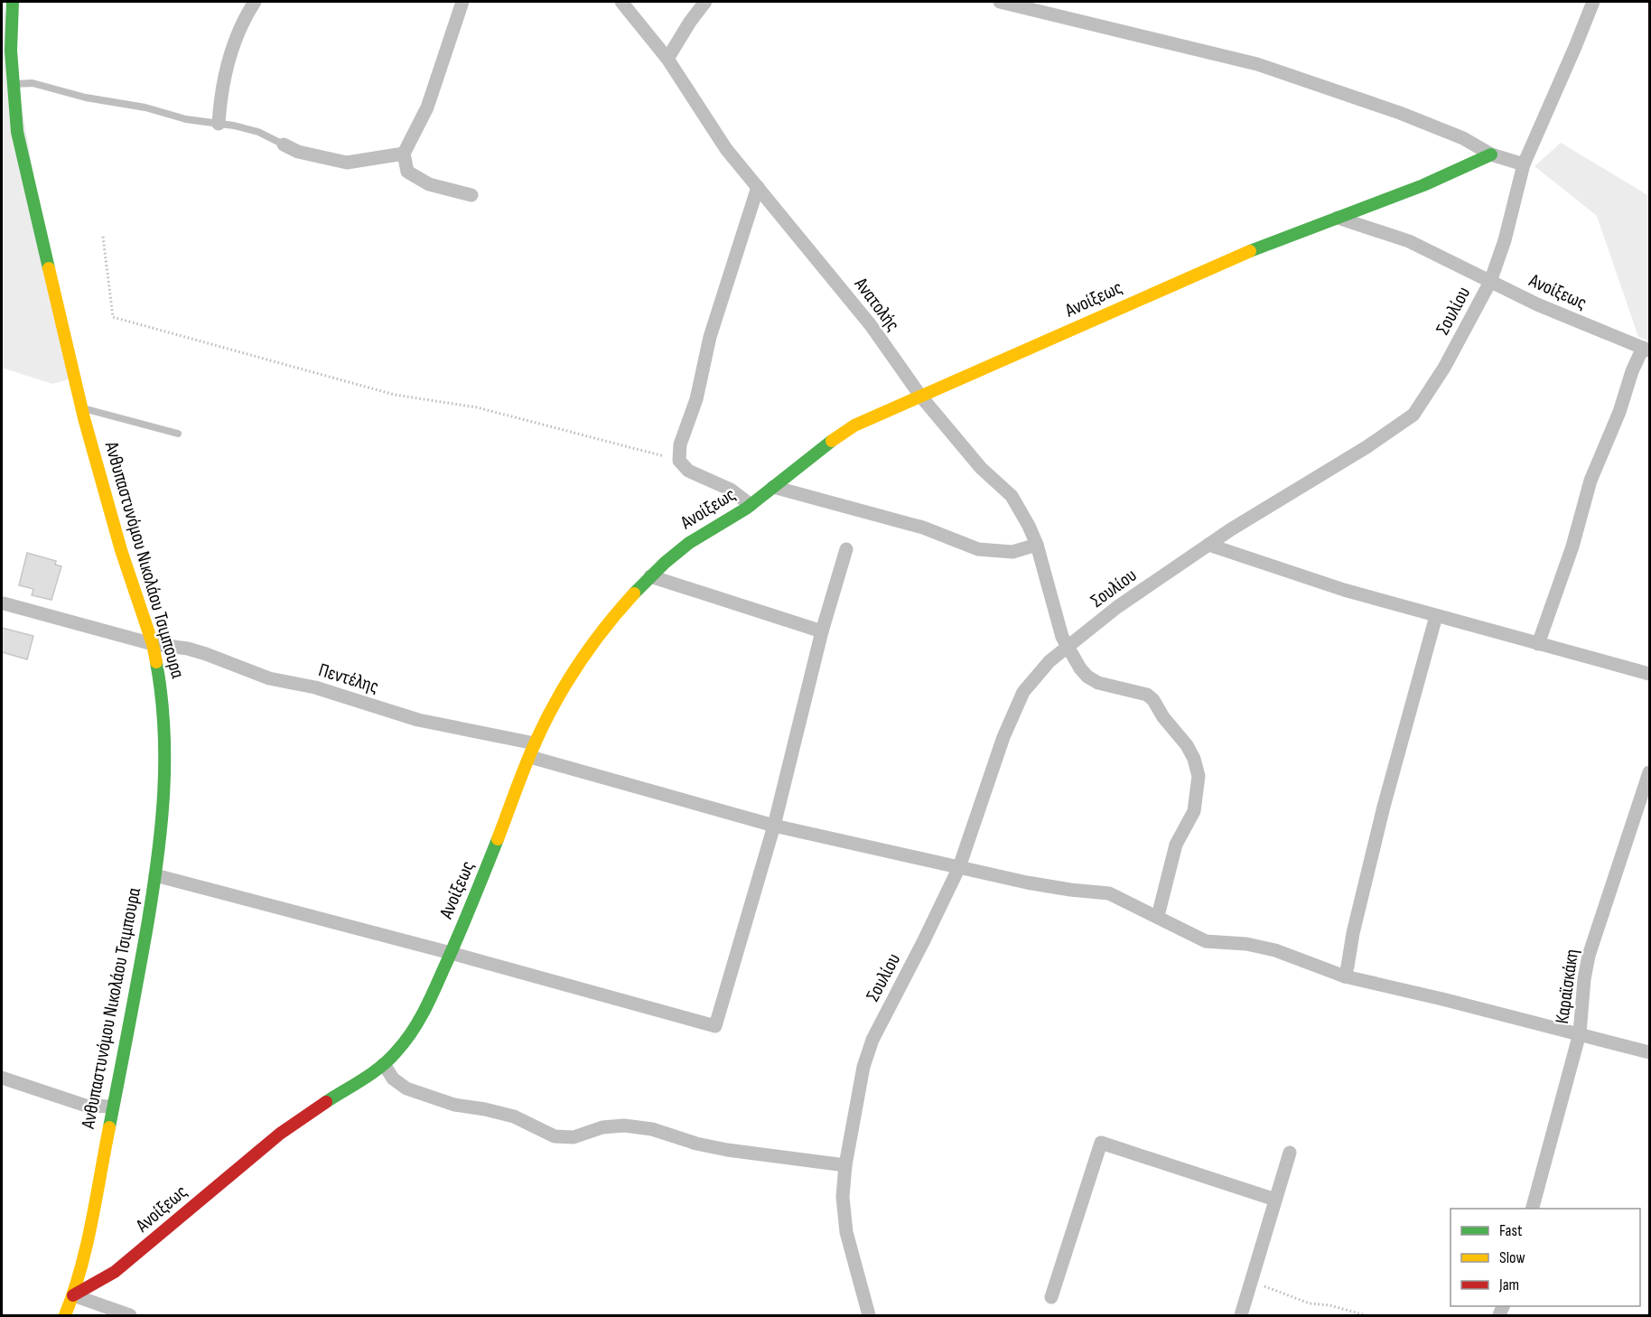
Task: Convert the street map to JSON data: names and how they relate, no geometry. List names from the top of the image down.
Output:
{
  "streets": {
    "street": [
      "Ανοίξεως",
      "Ανατολής",
      "Σουλίου",
      "Ανθυπαστυνόμου Νικολάου Τσιμπουρα",
      "Πεντέλης",
      "Καραϊσκάκη"
    ]
  },
  "crossings": [
    ["Ανοίξεως", "Ανατολής"],
    ["Ανοίξεως", "Σουλίου"],
    ["Ανοίξεως", "Ανθυπαστυνόμου Νικολάου Τσιμπουρα"],
    ["Ανοίξεως", "Πεντέλης"],
    ["Ανατολής", "Σουλίου"],
    ["Ανθυπαστυνόμου Νικολάου Τσιμπουρα", "Πεντέλης"]
  ],
  "legend": ["Fast", "Slow", "Jam"]
}
